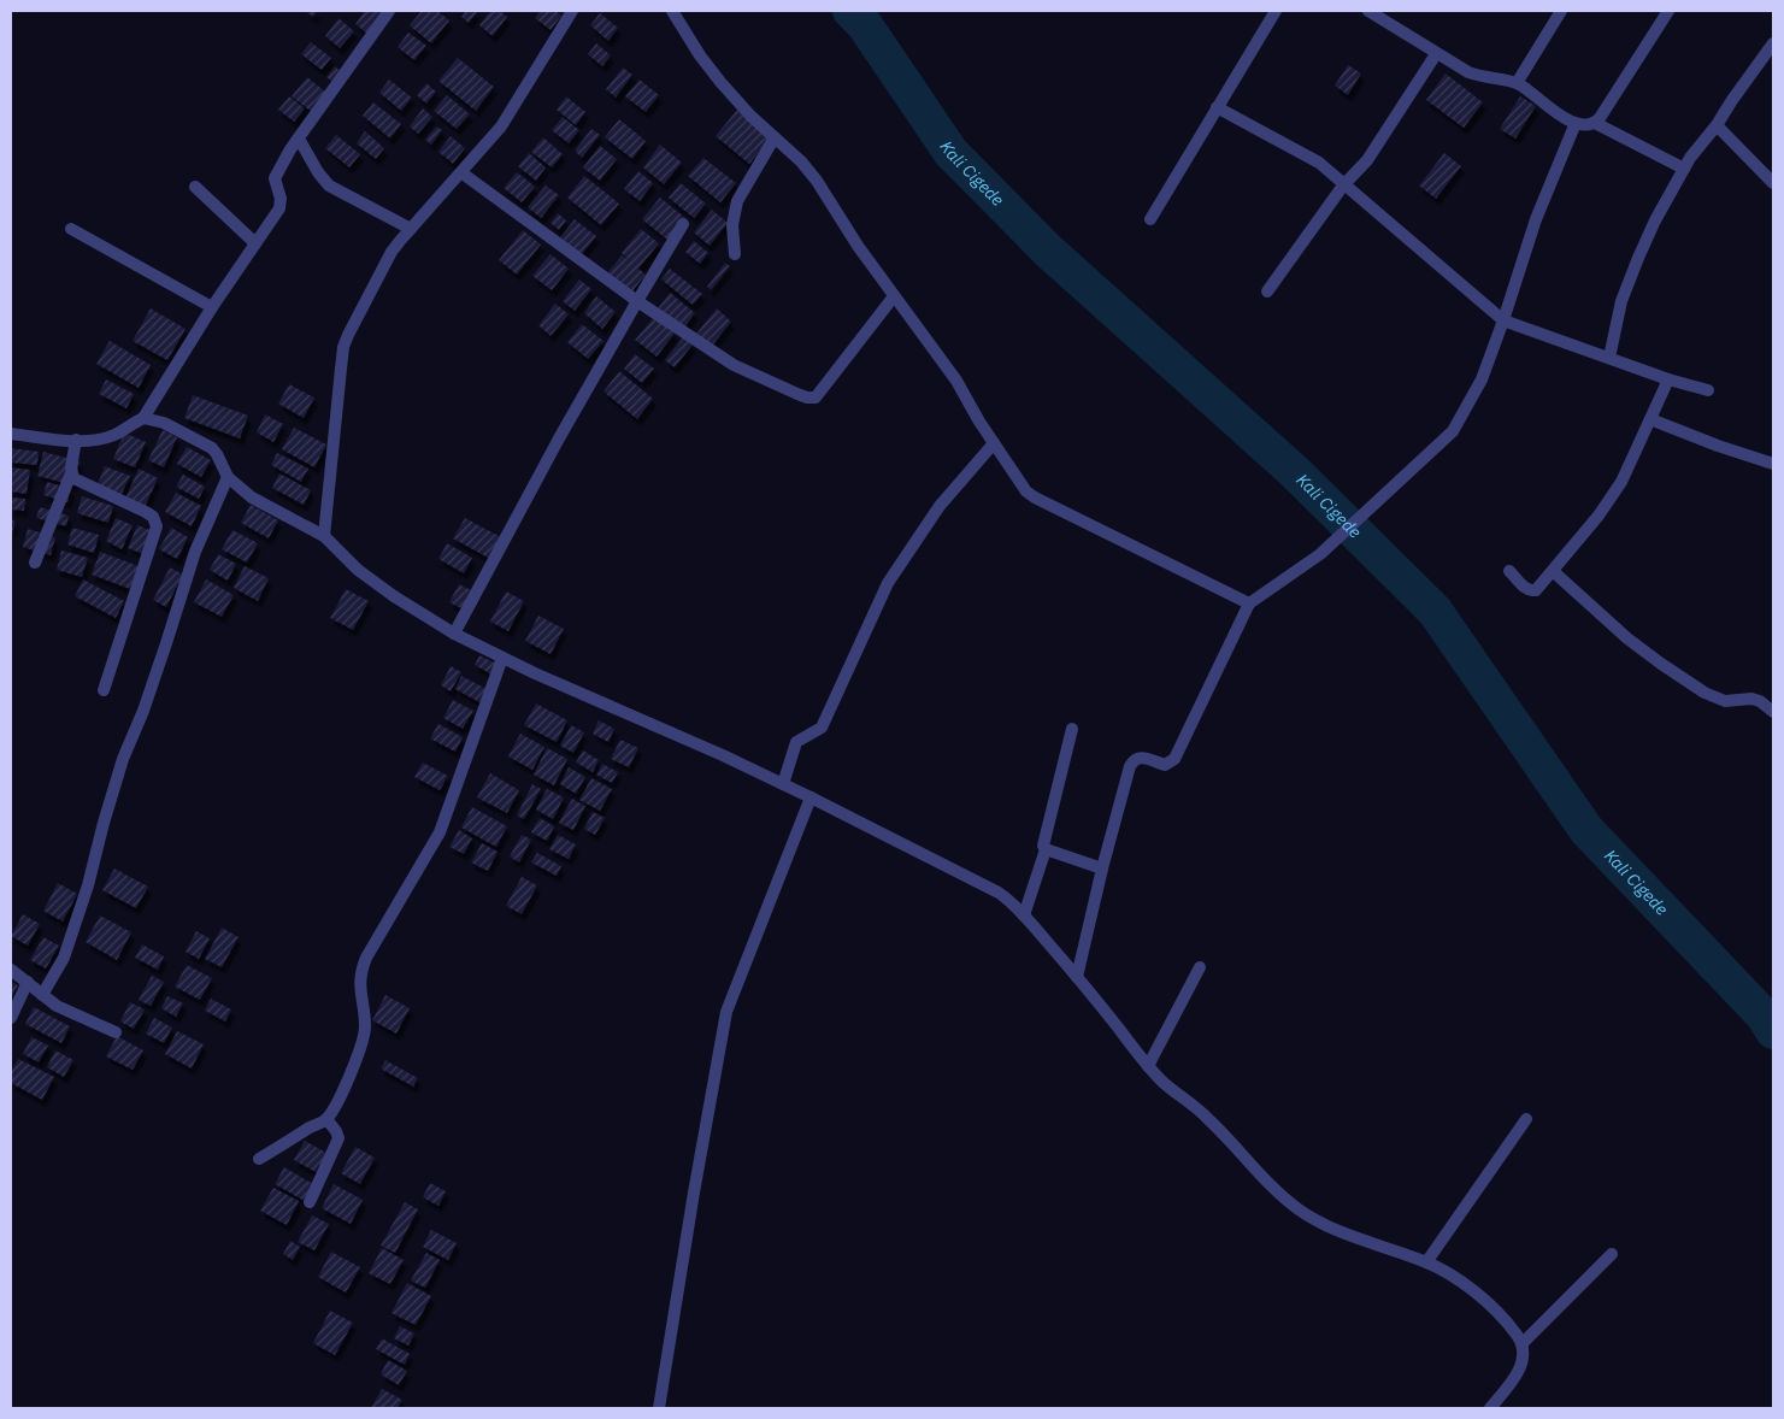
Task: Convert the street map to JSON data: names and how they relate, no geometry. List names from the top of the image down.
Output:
{
  "water": ["Kali Cigede"]
}
